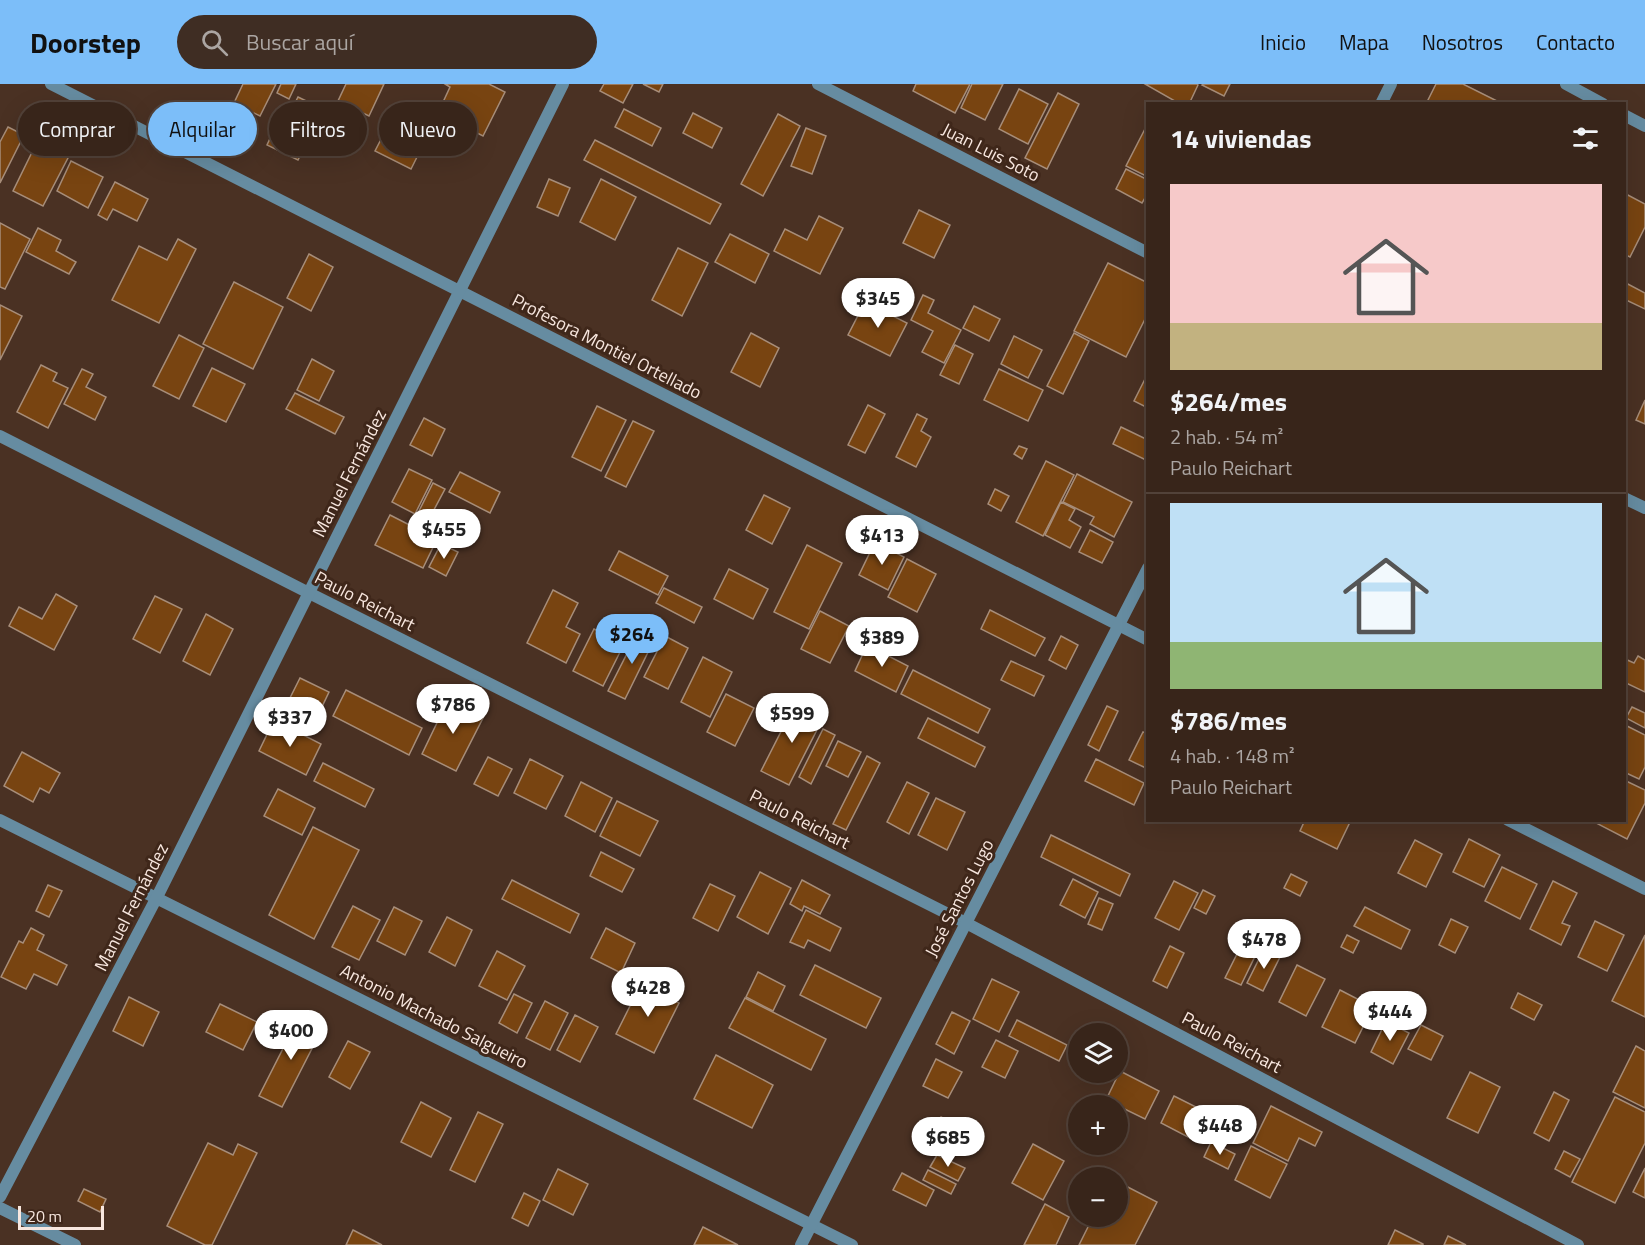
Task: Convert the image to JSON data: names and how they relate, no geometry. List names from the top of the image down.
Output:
{
  "streets": {
    "street": [
      "Juan Luis Soto",
      "Profesora Montiel Ortellado",
      "Manuel Fernández",
      "Paulo Reichart",
      "José Santos Lugo",
      "Antonio Machado Salgueiro"
    ]
  },
  "crossings": [
    ["Profesora Montiel Ortellado", "Manuel Fernández"],
    ["Profesora Montiel Ortellado", "José Santos Lugo"],
    ["Manuel Fernández", "Paulo Reichart"],
    ["Manuel Fernández", "Antonio Machado Salgueiro"],
    ["Paulo Reichart", "José Santos Lugo"],
    ["José Santos Lugo", "Antonio Machado Salgueiro"]
  ],
  "scale_bar": "20 m",
  "page": {
    "header": "Doorstep",
    "search": "Buscar aquí",
    "nav": [
      "Inicio",
      "Mapa",
      "Nosotros",
      "Contacto"
    ],
    "chip": [
      "Comprar",
      "Alquilar",
      "Filtros",
      "Nuevo"
    ],
    "heading": "14 viviendas",
    "list": [
      {
        "name": "$264/mes",
        "note": "2 hab. · 54 m² · Paulo Reichart"
      },
      {
        "name": "$786/mes",
        "note": "4 hab. · 148 m² · Paulo Reichart"
      }
    ],
    "price": [
      "$345",
      "$455",
      "$413",
      "$264",
      "$389",
      "$786",
      "$599",
      "$337",
      "$478",
      "$428",
      "$444",
      "$400",
      "$448",
      "$685"
    ],
    "map_buttons": ["+", "−"],
    "scale": "20 m"
  }
}
